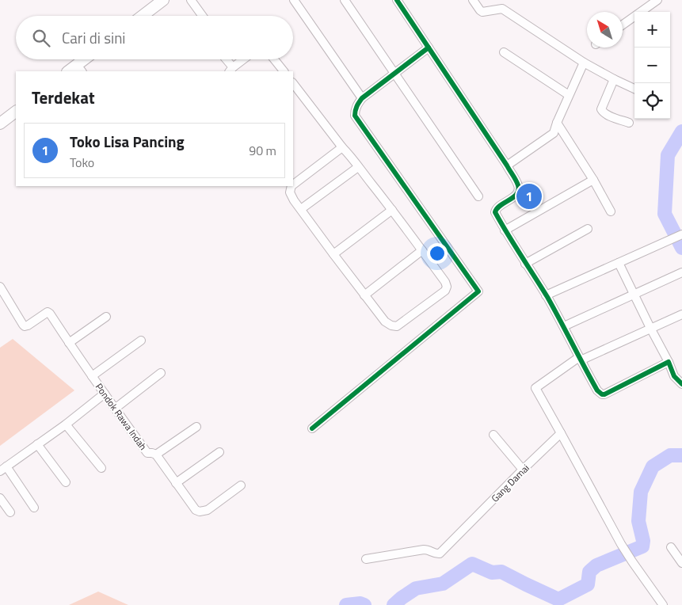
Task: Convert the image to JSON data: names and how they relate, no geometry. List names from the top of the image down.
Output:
{
  "streets": {
    "street": ["Pondok Rawa Indah", "Gang Damai"]
  },
  "north": "top left",
  "page": {
    "map_buttons": ["+", "−"],
    "search": "Cari di sini",
    "heading": "Terdekat",
    "list": [
      {
        "mark": "1",
        "name": "Toko Lisa Pancing",
        "note": "Toko",
        "value": "90 m"
      }
    ],
    "pins": "1"
  }
}
